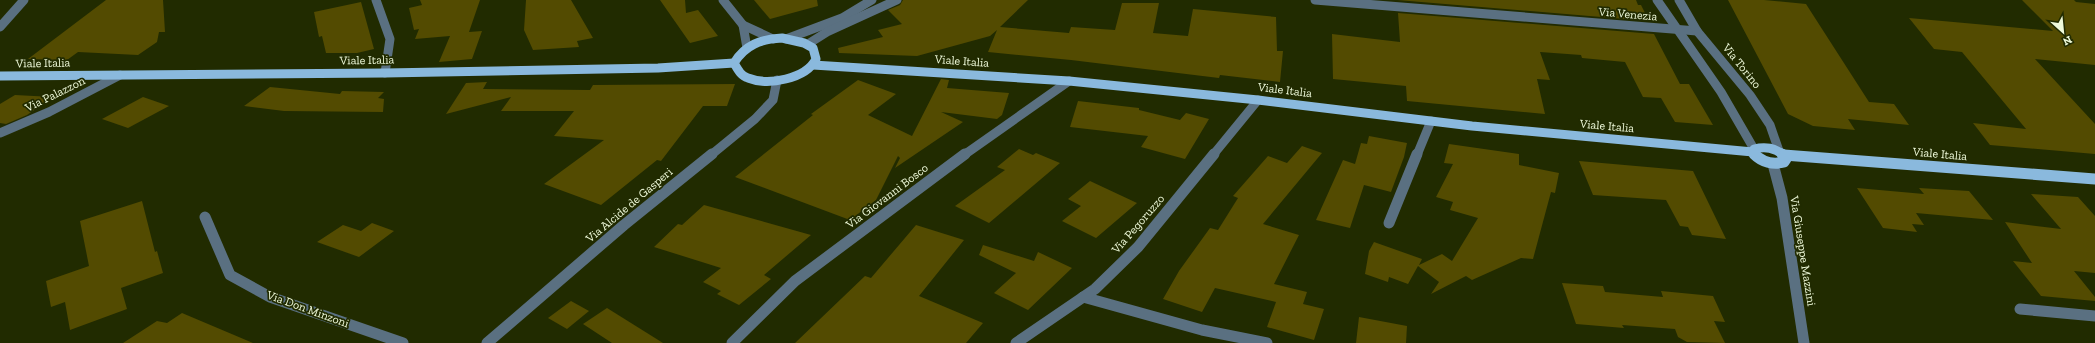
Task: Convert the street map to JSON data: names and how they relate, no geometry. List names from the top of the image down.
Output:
{
  "streets": {
    "main road": ["Viale Italia"],
    "street": [
      "Via Venezia",
      "Via Torino",
      "Via Palazzon",
      "Via Giovanni Bosco",
      "Via Alcide de Gasperi",
      "Via Pegoruzzo",
      "Via Giuseppe Mazzini",
      "Via Don Minzoni"
    ]
  },
  "crossings": [
    ["Via Venezia", "Via Torino"],
    ["Viale Italia", "Via Torino"],
    ["Viale Italia", "Via Palazzon"],
    ["Viale Italia", "Via Giovanni Bosco"],
    ["Viale Italia", "Via Pegoruzzo"]
  ],
  "north": "bottom right"
}
